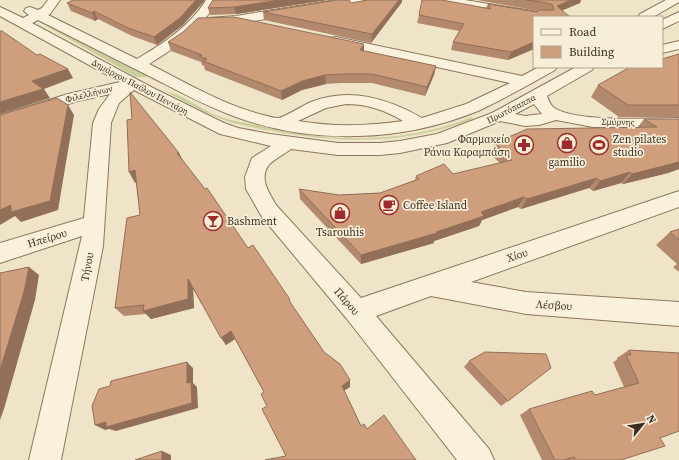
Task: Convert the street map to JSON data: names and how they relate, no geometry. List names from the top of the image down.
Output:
{
  "streets": {
    "street": [
      "Δημάρχου Παύλου Πεντάρη",
      "Φιλελλήνων",
      "Πρωτόπαππα",
      "Σμύρνης",
      "Ηπείρου",
      "Χίου",
      "Τήνου",
      "Πάρου",
      "Λέσβου"
    ]
  },
  "crossings": [
    ["Δημάρχου Παύλου Πεντάρη", "Φιλελλήνων"],
    ["Δημάρχου Παύλου Πεντάρη", "Πρωτόπαππα"],
    ["Δημάρχου Παύλου Πεντάρη", "Τήνου"],
    ["Δημάρχου Παύλου Πεντάρη", "Πάρου"],
    ["Φιλελλήνων", "Τήνου"],
    ["Πρωτόπαππα", "Σμύρνης"],
    ["Πρωτόπαππα", "Πάρου"],
    ["Ηπείρου", "Τήνου"],
    ["Χίου", "Πάρου"],
    ["Χίου", "Λέσβου"]
  ],
  "places": {
    "shop": ["gamilio", "Tsarouhis"],
    "pharmacy": ["Φαρμακείο Ράνια Καραμπάση"],
    "sports": ["Zen pilates studio"],
    "cafe": ["Coffee Island"],
    "bar": ["Bashment"]
  },
  "legend": ["Road", "Building"],
  "north": "top right"
}
